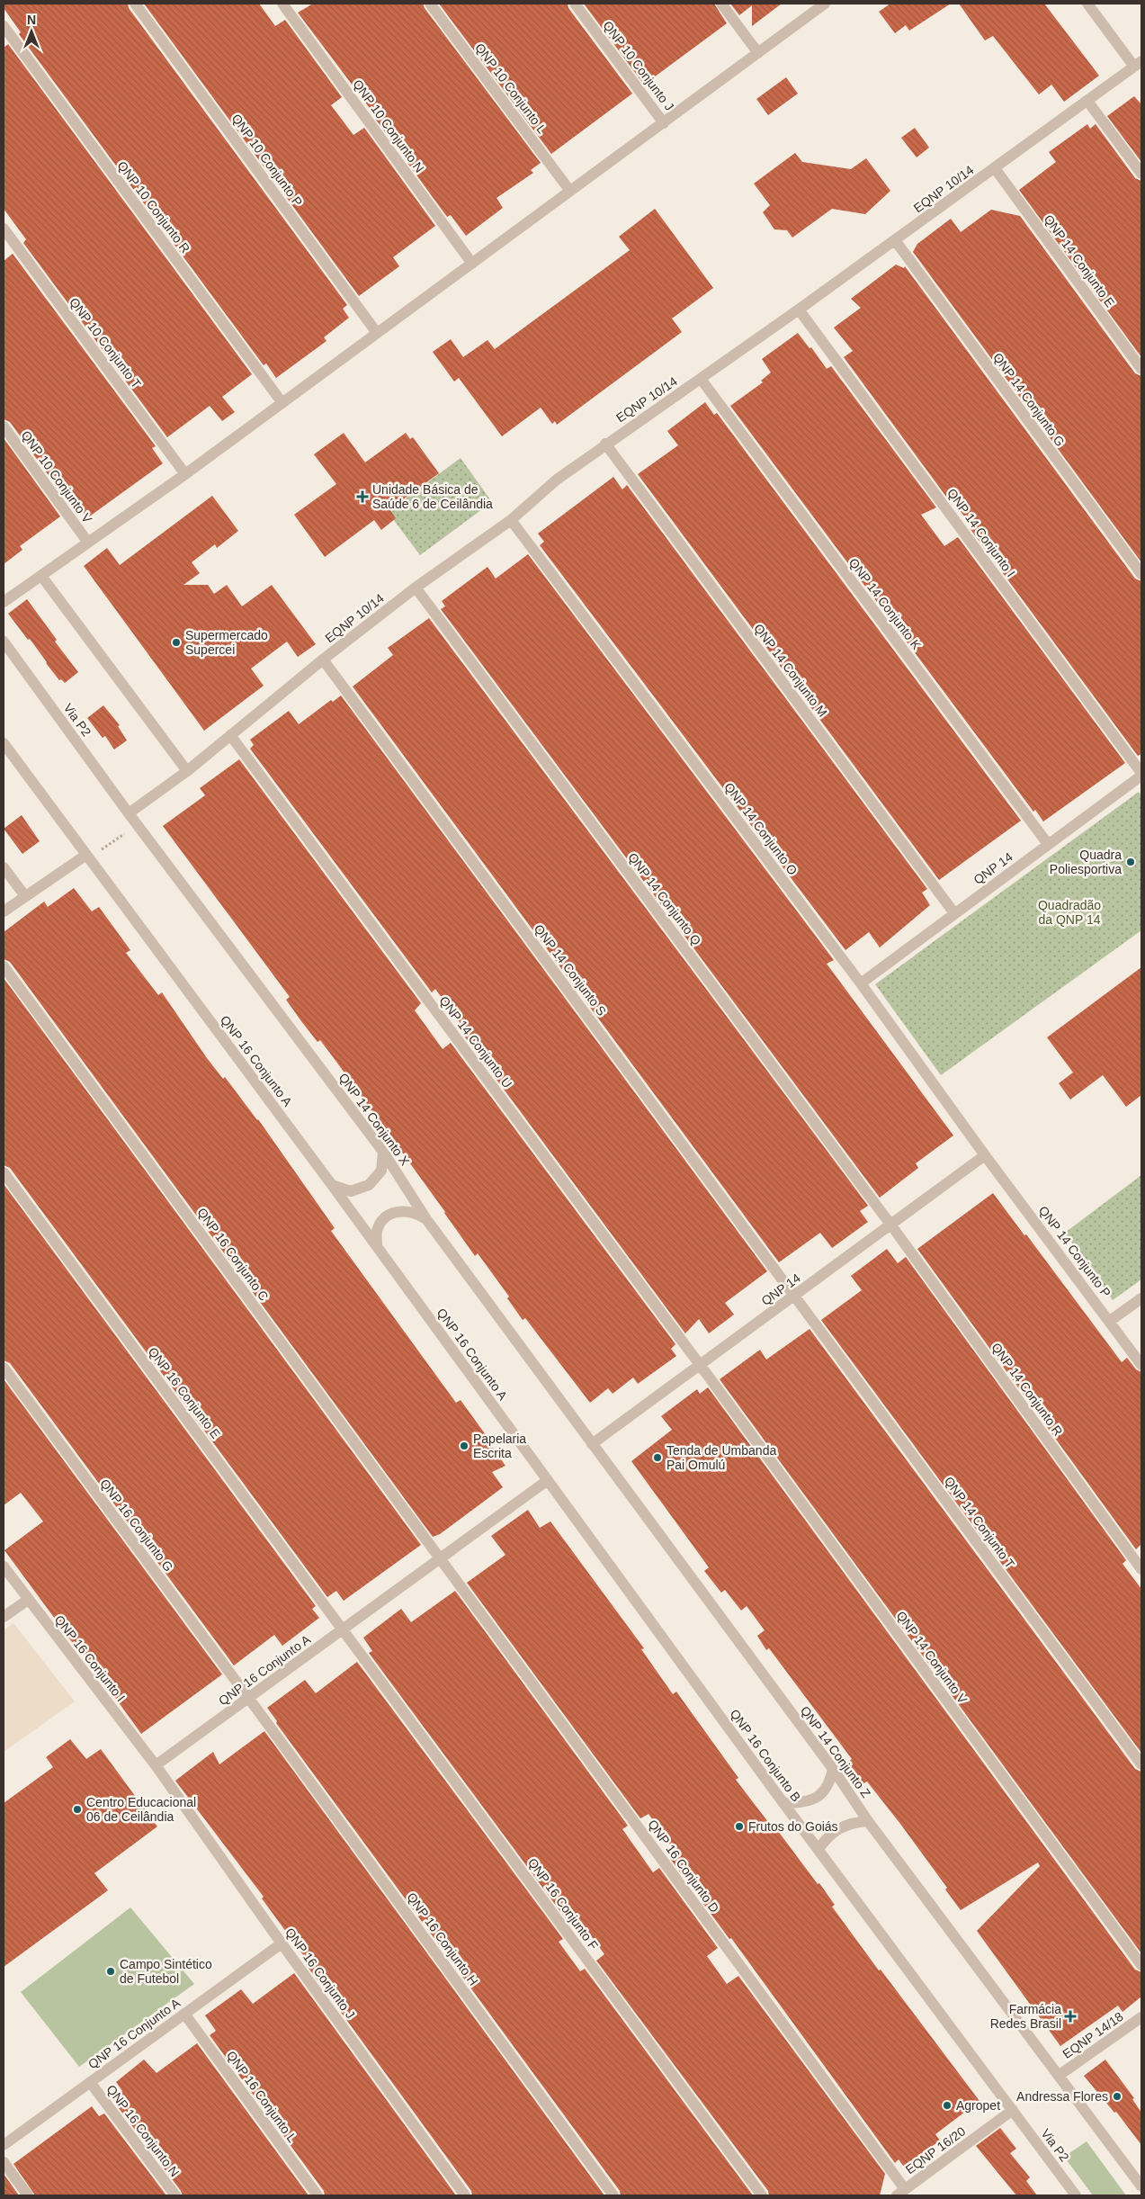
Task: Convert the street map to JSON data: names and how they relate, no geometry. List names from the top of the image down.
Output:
{
  "streets": {
    "street": [
      "QNP 10 Conjunto J",
      "QNP 10 Conjunto L",
      "QNP 10 Conjunto N",
      "QNP 10 Conjunto P",
      "EQNP 10/14",
      "QNP 10 Conjunto R",
      "QNP 14 Conjunto E",
      "QNP 10 Conjunto T",
      "QNP 14 Conjunto G",
      "QNP 10 Conjunto V",
      "QNP 14 Conjunto I",
      "QNP 14 Conjunto K",
      "QNP 14 Conjunto M",
      "Via P2",
      "QNP 14 Conjunto O",
      "QNP 14",
      "QNP 14 Conjunto Q",
      "QNP 14 Conjunto S",
      "QNP 14 Conjunto U",
      "QNP 16 Conjunto A",
      "QNP 14 Conjunto X",
      "QNP 14 Conjunto P",
      "QNP 16 Conjunto C",
      "QNP 14 Conjunto R",
      "QNP 16 Conjunto E",
      "QNP 14 Conjunto T",
      "QNP 16 Conjunto G",
      "QNP 14 Conjunto V",
      "QNP 16 Conjunto I",
      "QNP 14 Conjunto Z",
      "QNP 16 Conjunto B",
      "QNP 16 Conjunto D",
      "QNP 16 Conjunto F",
      "QNP 16 Conjunto H",
      "QNP 16 Conjunto J",
      "EQNP 14/18",
      "QNP 16 Conjunto L",
      "QNP 16 Conjunto N",
      "EQNP 16/20"
    ]
  },
  "crossings": [
    ["EQNP 10/14", "QNP 14 Conjunto E"],
    ["EQNP 10/14", "QNP 14 Conjunto G"],
    ["EQNP 10/14", "QNP 14 Conjunto I"],
    ["EQNP 10/14", "QNP 14 Conjunto K"],
    ["EQNP 10/14", "QNP 14 Conjunto M"],
    ["EQNP 10/14", "Via P2"],
    ["EQNP 10/14", "QNP 14 Conjunto O"],
    ["EQNP 10/14", "QNP 14 Conjunto Q"],
    ["EQNP 10/14", "QNP 14 Conjunto S"],
    ["EQNP 10/14", "QNP 14 Conjunto U"],
    ["EQNP 10/14", "QNP 14 Conjunto X"],
    ["QNP 14 Conjunto I", "QNP 14"],
    ["QNP 14 Conjunto K", "QNP 14"],
    ["QNP 14 Conjunto M", "QNP 14"],
    ["Via P2", "QNP 14 Conjunto X"],
    ["Via P2", "QNP 16 Conjunto B"],
    ["Via P2", "EQNP 16/20"],
    ["QNP 14 Conjunto O", "QNP 14"],
    ["QNP 14 Conjunto O", "QNP 14 Conjunto P"],
    ["QNP 14", "QNP 14 Conjunto Q"],
    ["QNP 14", "QNP 14 Conjunto S"],
    ["QNP 14", "QNP 14 Conjunto U"],
    ["QNP 14", "QNP 14 Conjunto X"],
    ["QNP 14", "QNP 14 Conjunto P"],
    ["QNP 14", "QNP 14 Conjunto R"],
    ["QNP 14", "QNP 14 Conjunto T"],
    ["QNP 14", "QNP 14 Conjunto V"],
    ["QNP 14", "QNP 14 Conjunto Z"],
    ["QNP 14 Conjunto Q", "QNP 14 Conjunto R"],
    ["QNP 14 Conjunto S", "QNP 14 Conjunto T"],
    ["QNP 14 Conjunto U", "QNP 14 Conjunto V"],
    ["QNP 16 Conjunto A", "QNP 16 Conjunto C"],
    ["QNP 16 Conjunto A", "QNP 16 Conjunto E"],
    ["QNP 16 Conjunto A", "QNP 16 Conjunto G"],
    ["QNP 16 Conjunto A", "QNP 16 Conjunto I"],
    ["QNP 16 Conjunto A", "QNP 16 Conjunto B"],
    ["QNP 16 Conjunto A", "QNP 16 Conjunto D"],
    ["QNP 16 Conjunto A", "QNP 16 Conjunto F"],
    ["QNP 16 Conjunto A", "QNP 16 Conjunto H"],
    ["QNP 16 Conjunto A", "QNP 16 Conjunto J"],
    ["QNP 16 Conjunto A", "QNP 16 Conjunto L"],
    ["QNP 16 Conjunto A", "QNP 16 Conjunto N"],
    ["QNP 14 Conjunto X", "QNP 14 Conjunto Z"],
    ["QNP 16 Conjunto C", "QNP 16 Conjunto D"],
    ["QNP 16 Conjunto E", "QNP 16 Conjunto F"],
    ["QNP 16 Conjunto G", "QNP 16 Conjunto H"],
    ["QNP 16 Conjunto I", "QNP 16 Conjunto J"],
    ["QNP 14 Conjunto Z", "EQNP 14/18"],
    ["QNP 16 Conjunto B", "EQNP 16/20"],
    ["QNP 16 Conjunto D", "EQNP 16/20"]
  ],
  "parks": ["Quadradão da QNP 14"],
  "places": {
    "health": ["Unidade Básica de Saúde 6 de Ceilândia", "Farmácia Redes Brasil"],
    "other": [
      "Supermercado Supercei",
      "Quadra Poliesportiva",
      "Papelaria Escrita",
      "Tenda de Umbanda Pai Omulú",
      "Centro Educacional 06 de Ceilândia",
      "Frutos do Goiás",
      "Campo Sintético de Futebol",
      "Andressa Flores",
      "Agropet"
    ]
  },
  "north": "top"
}
